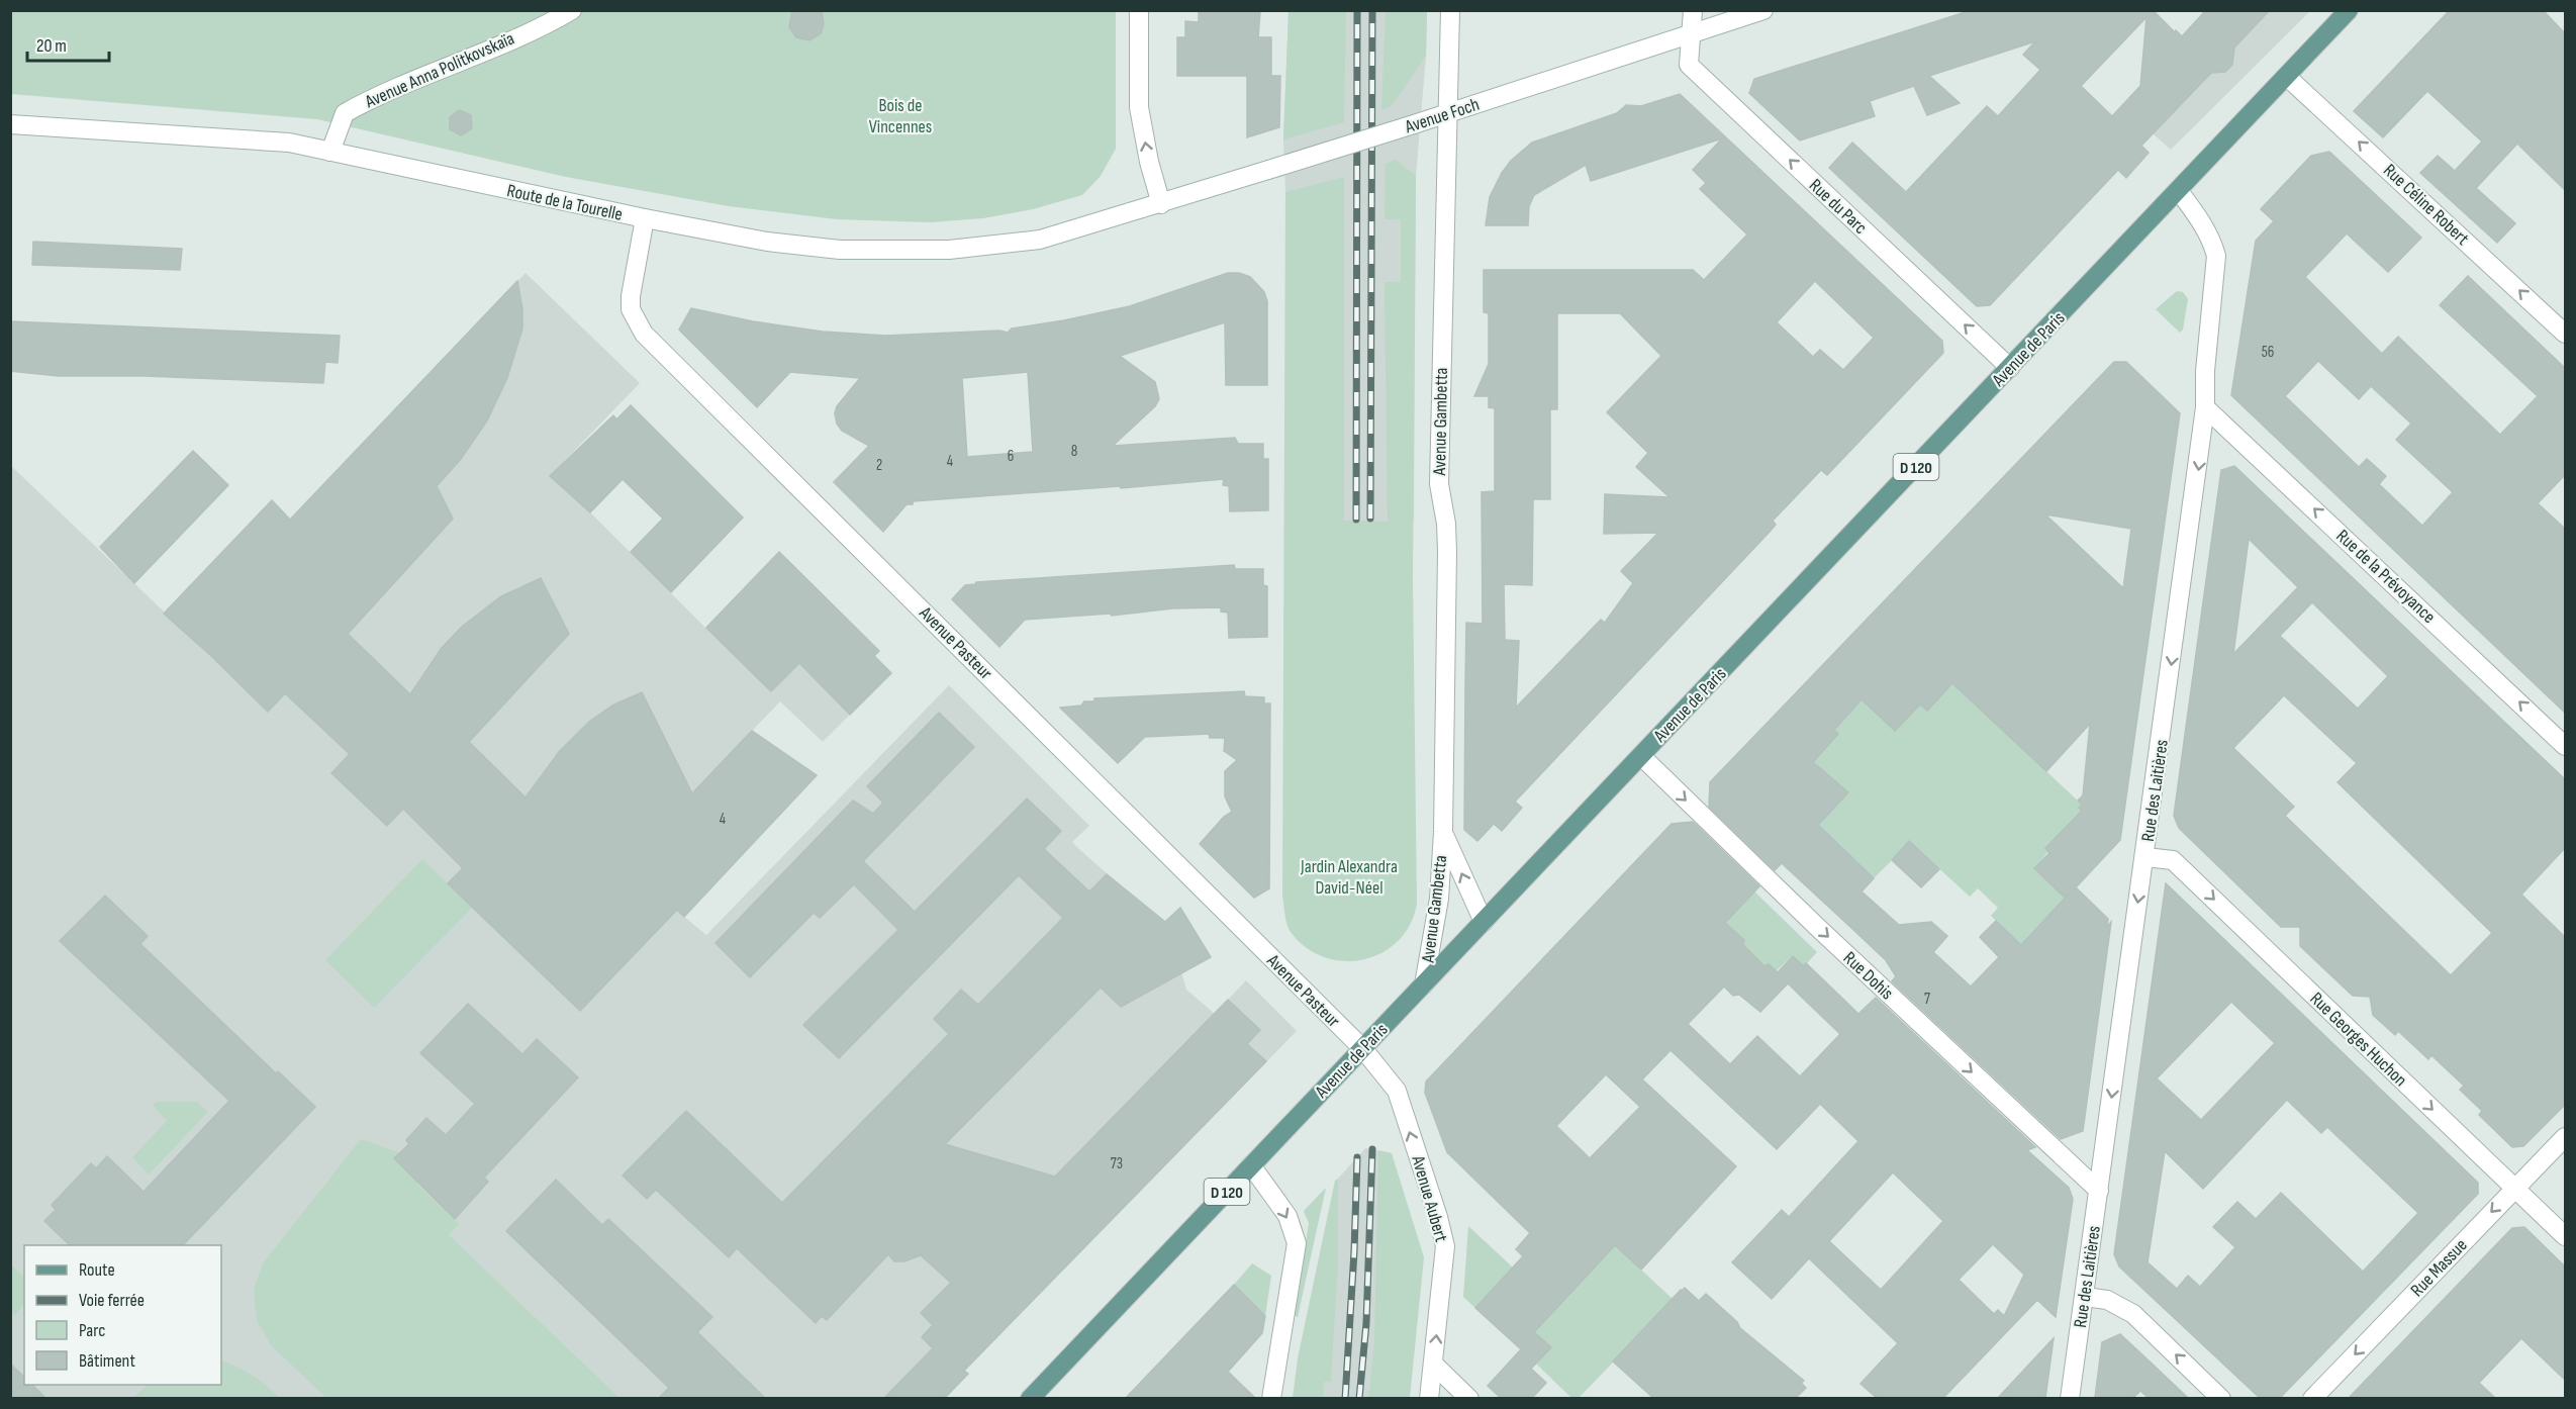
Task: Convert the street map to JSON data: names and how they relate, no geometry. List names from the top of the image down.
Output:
{
  "streets": {
    "main road": ["Avenue de Paris", "D 120"],
    "street": [
      "Avenue Anna Politkovskaïa",
      "Avenue Foch",
      "Route de la Tourelle",
      "Rue Céline Robert",
      "Rue du Parc",
      "Avenue Gambetta",
      "Rue de la Prévoyance",
      "Avenue Pasteur",
      "Rue des Laitières",
      "Rue Dohis",
      "Rue Georges Huchon",
      "Avenue Aubert",
      "Rue Massue"
    ]
  },
  "crossings": [
    ["Avenue Anna Politkovskaïa", "Route de la Tourelle"],
    ["Avenue Foch", "Route de la Tourelle"],
    ["Avenue Foch", "Rue du Parc"],
    ["Avenue Foch", "Avenue Gambetta"],
    ["Route de la Tourelle", "Avenue Pasteur"],
    ["Rue Céline Robert", "Avenue de Paris"],
    ["Rue du Parc", "Avenue de Paris"],
    ["Avenue de Paris", "Avenue Gambetta"],
    ["Avenue de Paris", "Avenue Pasteur"],
    ["Avenue de Paris", "Rue des Laitières"],
    ["Avenue de Paris", "Rue Dohis"],
    ["Avenue de Paris", "Avenue Aubert"],
    ["Rue de la Prévoyance", "Rue des Laitières"],
    ["Avenue Pasteur", "Avenue Aubert"],
    ["Rue des Laitières", "Rue Dohis"],
    ["Rue des Laitières", "Rue Georges Huchon"],
    ["Rue Georges Huchon", "Rue Massue"]
  ],
  "one_way": [
    "Rue Céline Robert",
    "Rue du Parc",
    "Rue de la Prévoyance",
    "Rue des Laitières",
    "Rue Dohis",
    "Rue Georges Huchon",
    "Rue Massue"
  ],
  "parks": ["Bois de Vincennes", "Jardin Alexandra David-Néel"],
  "house_numbers": [
    "56",
    "8",
    "6",
    "4",
    "2",
    "4",
    "7",
    "73"
  ],
  "legend": [
    "Route",
    "Voie ferrée",
    "Parc",
    "Bâtiment"
  ],
  "scale_bar": "20 m"
}
